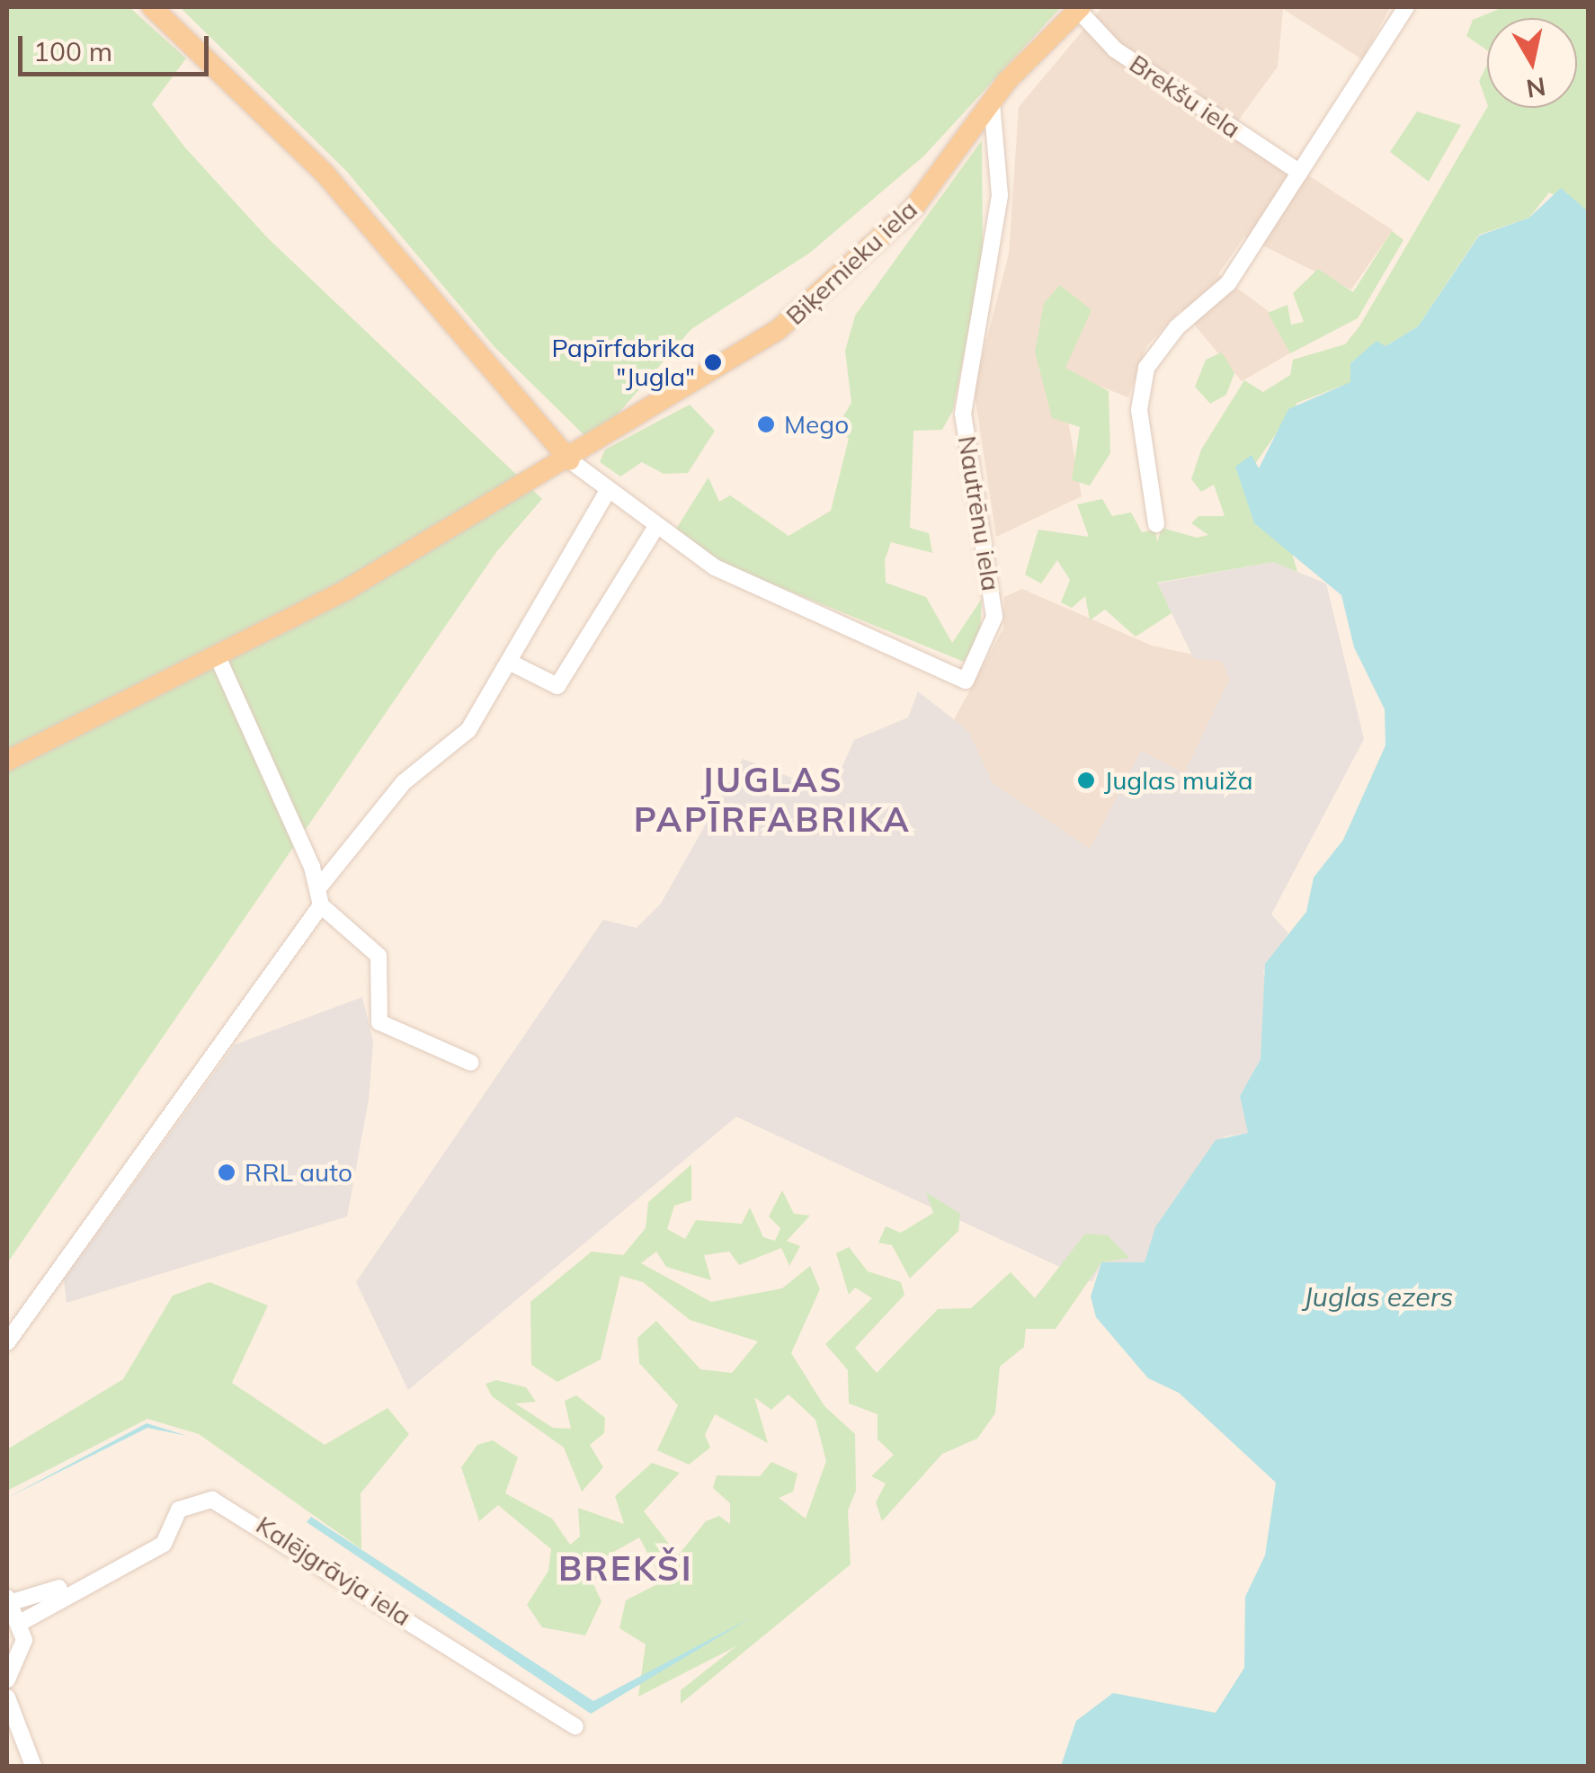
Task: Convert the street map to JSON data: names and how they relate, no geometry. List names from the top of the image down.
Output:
{
  "streets": {
    "main road": ["Biķernieku iela"],
    "street": ["Brekšu iela", "Nautrēnu iela", "Kalējgrāvja iela"]
  },
  "crossings": [
    ["Brekšu iela", "Biķernieku iela"],
    ["Biķernieku iela", "Nautrēnu iela"]
  ],
  "districts": ["JUGLAS PAPĪRFABRIKA", "BREKŠI"],
  "water": ["Juglas ezers"],
  "places": [
    "Papīrfabrika \"Jugla\"",
    "Mego",
    "Juglas muiža",
    "RRL auto"
  ],
  "scale_bar": "100 m",
  "north": "bottom"
}
